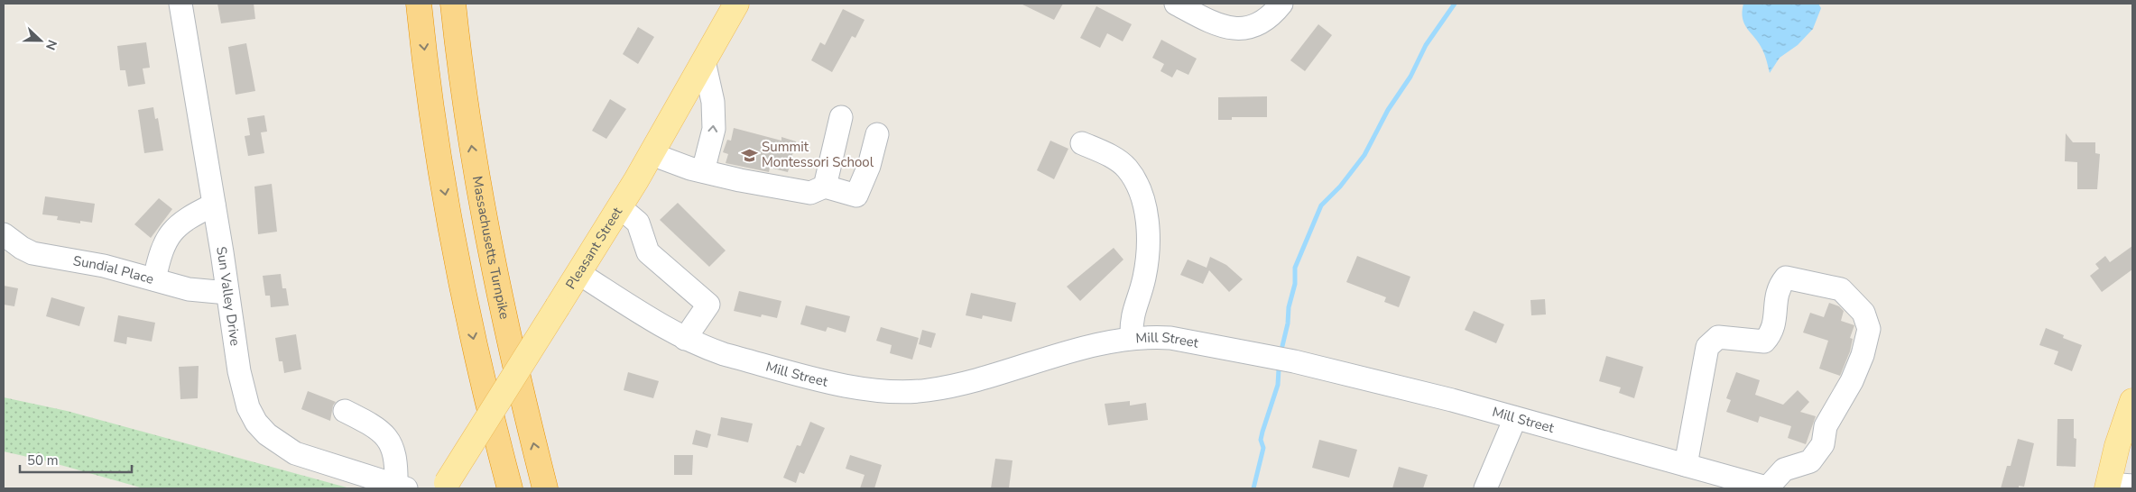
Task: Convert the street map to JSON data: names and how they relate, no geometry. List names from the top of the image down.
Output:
{
  "streets": {
    "highway": ["Massachusetts Turnpike"],
    "main road": ["Pleasant Street"],
    "street": ["Sundial Place", "Sun Valley Drive", "Mill Street"]
  },
  "crossings": [
    ["Pleasant Street", "Mill Street"],
    ["Sundial Place", "Sun Valley Drive"]
  ],
  "places": {
    "school or university": ["Summit Montessori School"]
  },
  "scale_bar": "50 m",
  "north": "right"
}
